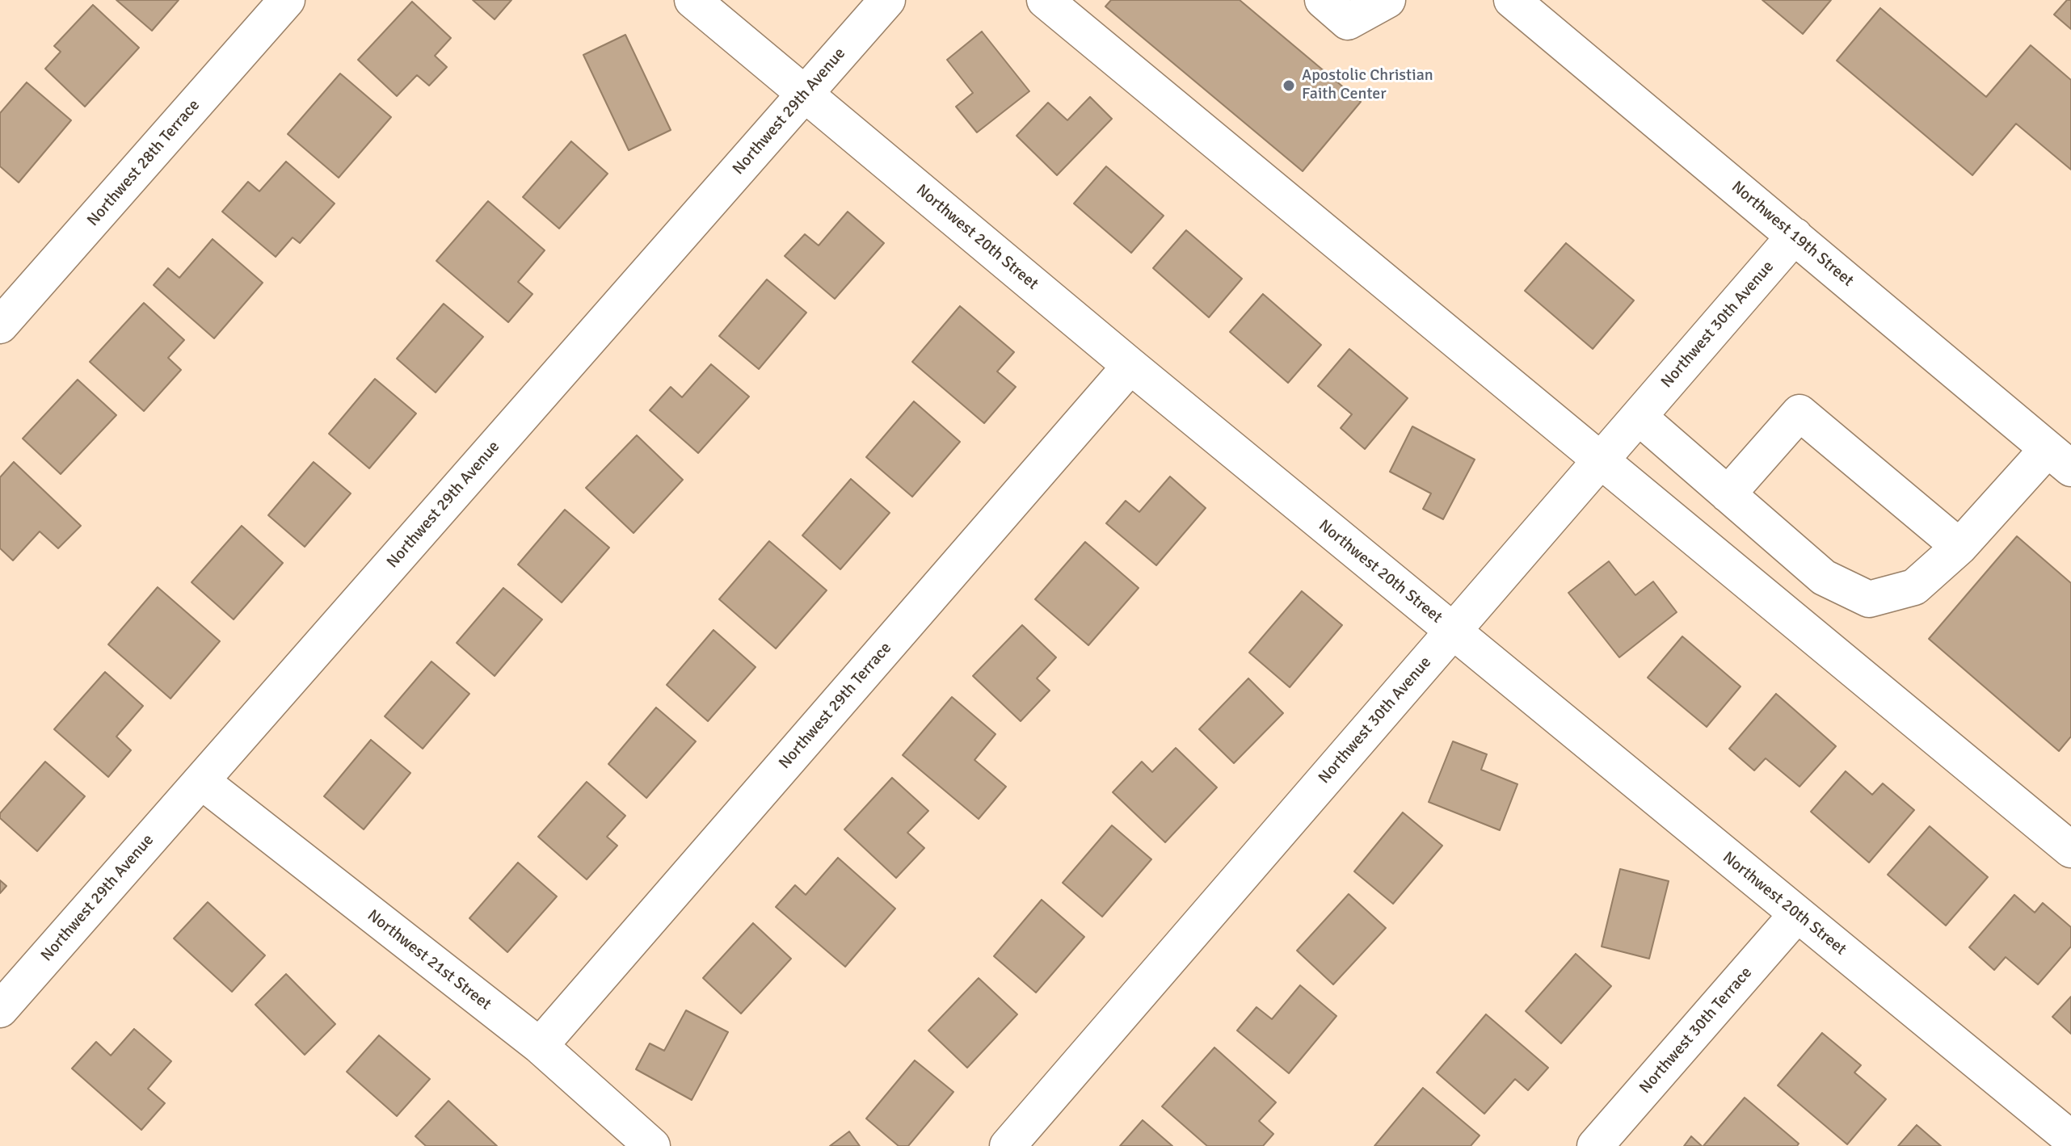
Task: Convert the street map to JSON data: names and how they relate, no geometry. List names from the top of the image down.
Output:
{
  "streets": {
    "street": [
      "Northwest 29th Avenue",
      "Northwest 28th Terrace",
      "Northwest 19th Street",
      "Northwest 20th Street",
      "Northwest 30th Avenue",
      "Northwest 29th Terrace",
      "Northwest 21st Street",
      "Northwest 30th Terrace"
    ]
  },
  "crossings": [
    ["Northwest 29th Avenue", "Northwest 20th Street"],
    ["Northwest 29th Avenue", "Northwest 21st Street"],
    ["Northwest 19th Street", "Northwest 30th Avenue"],
    ["Northwest 20th Street", "Northwest 30th Avenue"],
    ["Northwest 20th Street", "Northwest 29th Terrace"],
    ["Northwest 20th Street", "Northwest 30th Terrace"],
    ["Northwest 29th Terrace", "Northwest 21st Street"]
  ],
  "places": ["Apostolic Christian Faith Center"]
}
